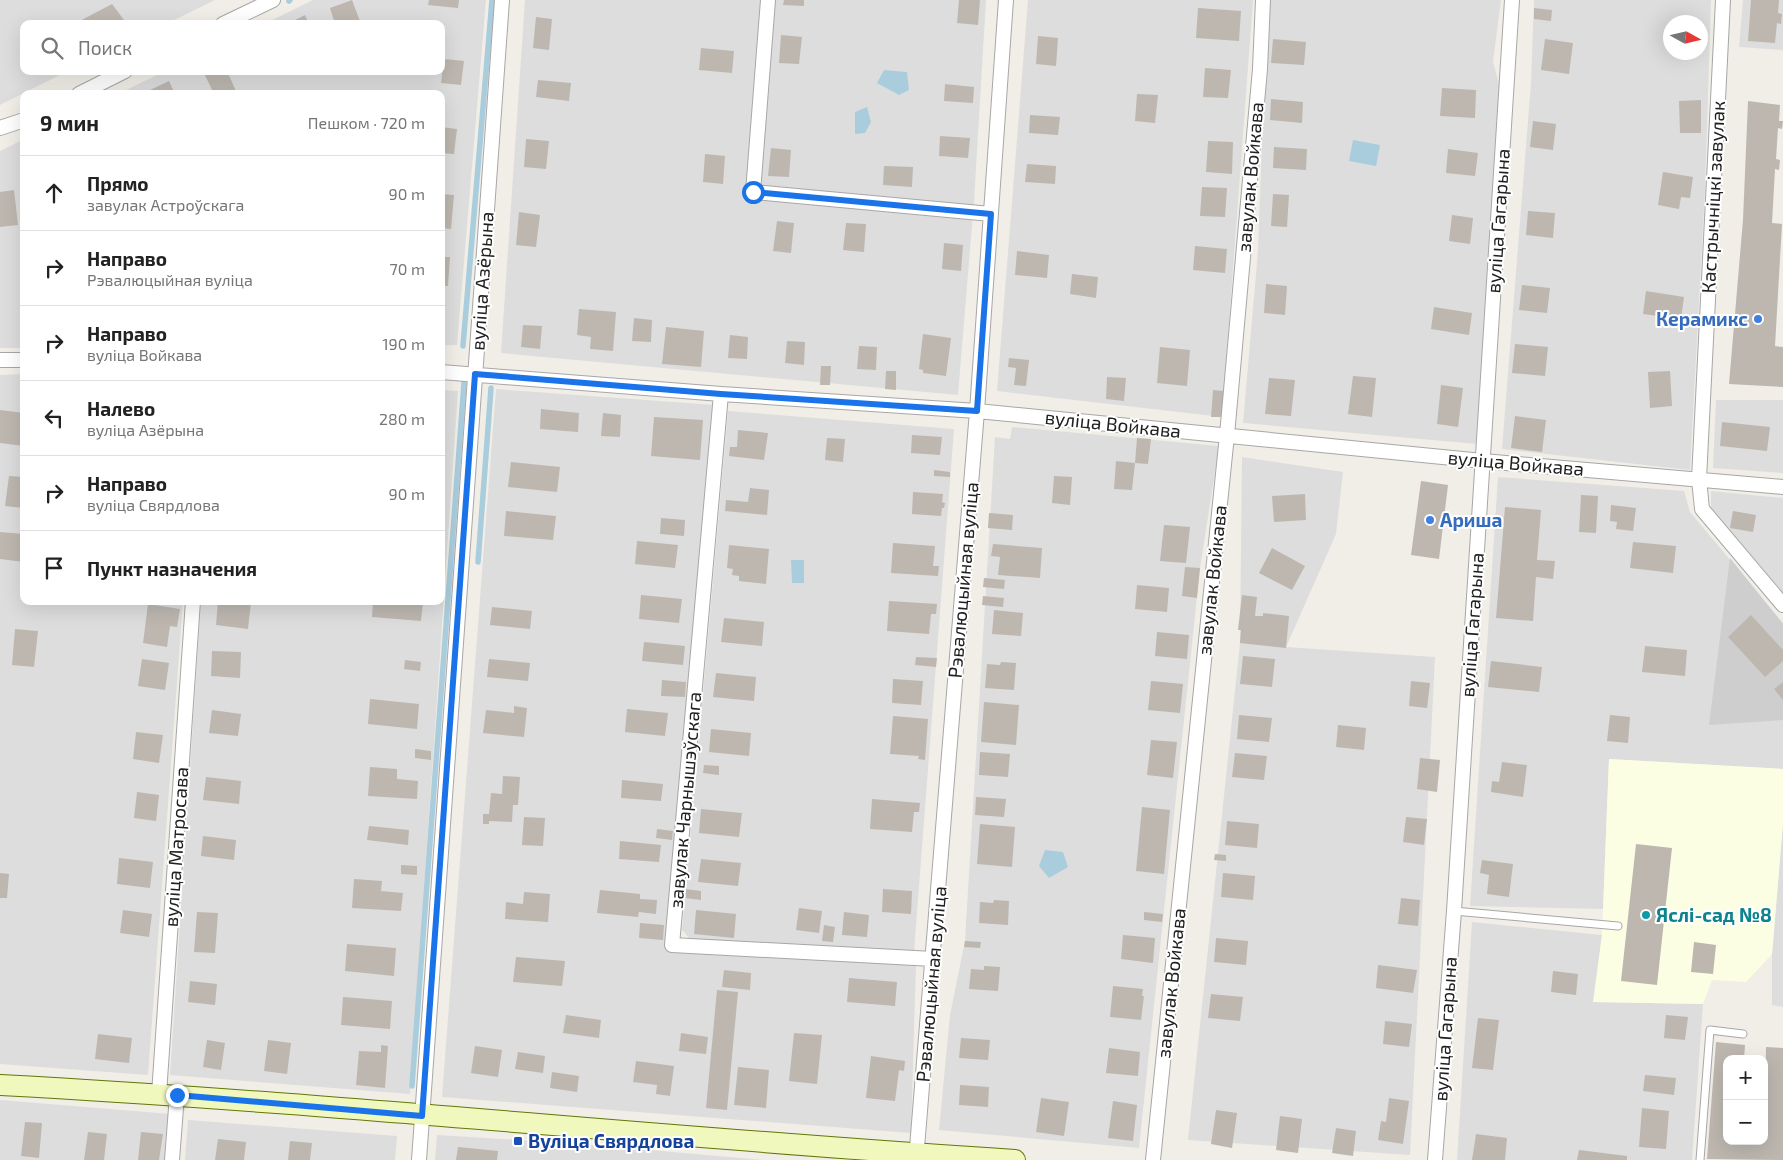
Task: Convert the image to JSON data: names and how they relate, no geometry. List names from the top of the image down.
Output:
{
  "streets": {
    "street": [
      "завулак Войкава",
      "Кастрычніцкі завулак",
      "вуліца Гагарына",
      "вуліца Азёрына",
      "вуліца Войкава",
      "Рэвалюцыйная вуліца",
      "завулак Чарнышэўскага",
      "вуліца Матросава"
    ]
  },
  "crossings": [
    ["завулак Войкава", "вуліца Войкава"],
    ["Кастрычніцкі завулак", "вуліца Войкава"],
    ["вуліца Гагарына", "вуліца Войкава"],
    ["вуліца Азёрына", "вуліца Войкава"],
    ["вуліца Войкава", "Рэвалюцыйная вуліца"],
    ["вуліца Войкава", "завулак Чарнышэўскага"],
    ["Рэвалюцыйная вуліца", "завулак Чарнышэўскага"]
  ],
  "places": {
    "other": ["Керамикс", "Ариша", "Яслі-сад №8"],
    "transit": ["Вуліца Свярдлова"]
  },
  "north": "right",
  "page": {
    "search": "Поиск",
    "heading": ["9 мин", "Пешком · 720 m"],
    "list": [
      ["Прямо", "завулак Астроўскага", "90 m"],
      ["Направо", "Рэвалюцыйная вуліца", "70 m"],
      ["Направо", "вуліца Войкава", "190 m"],
      ["Налево", "вуліца Азёрына", "280 m"],
      ["Направо", "вуліца Свярдлова", "90 m"],
      "Пункт назначения"
    ],
    "map_buttons": ["+", "−"]
  }
}
